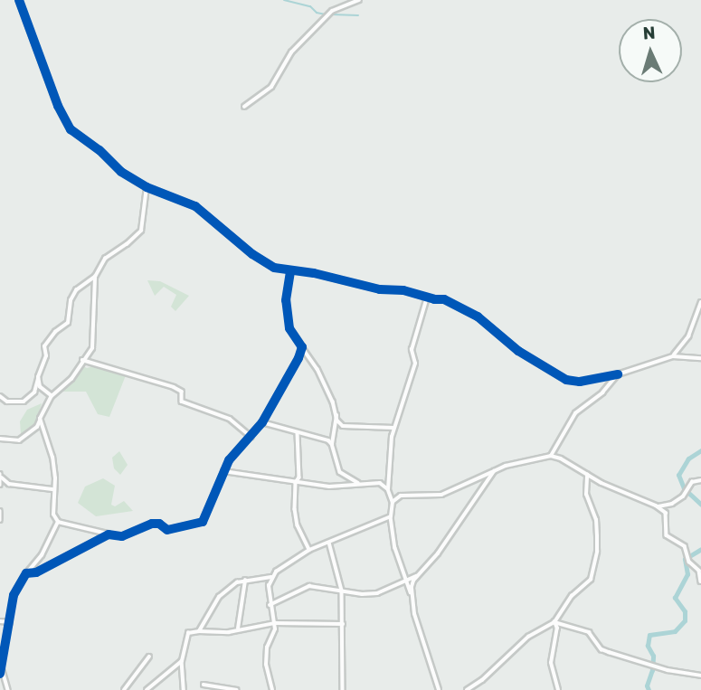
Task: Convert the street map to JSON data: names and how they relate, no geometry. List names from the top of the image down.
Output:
{
  "north": "top"
}
